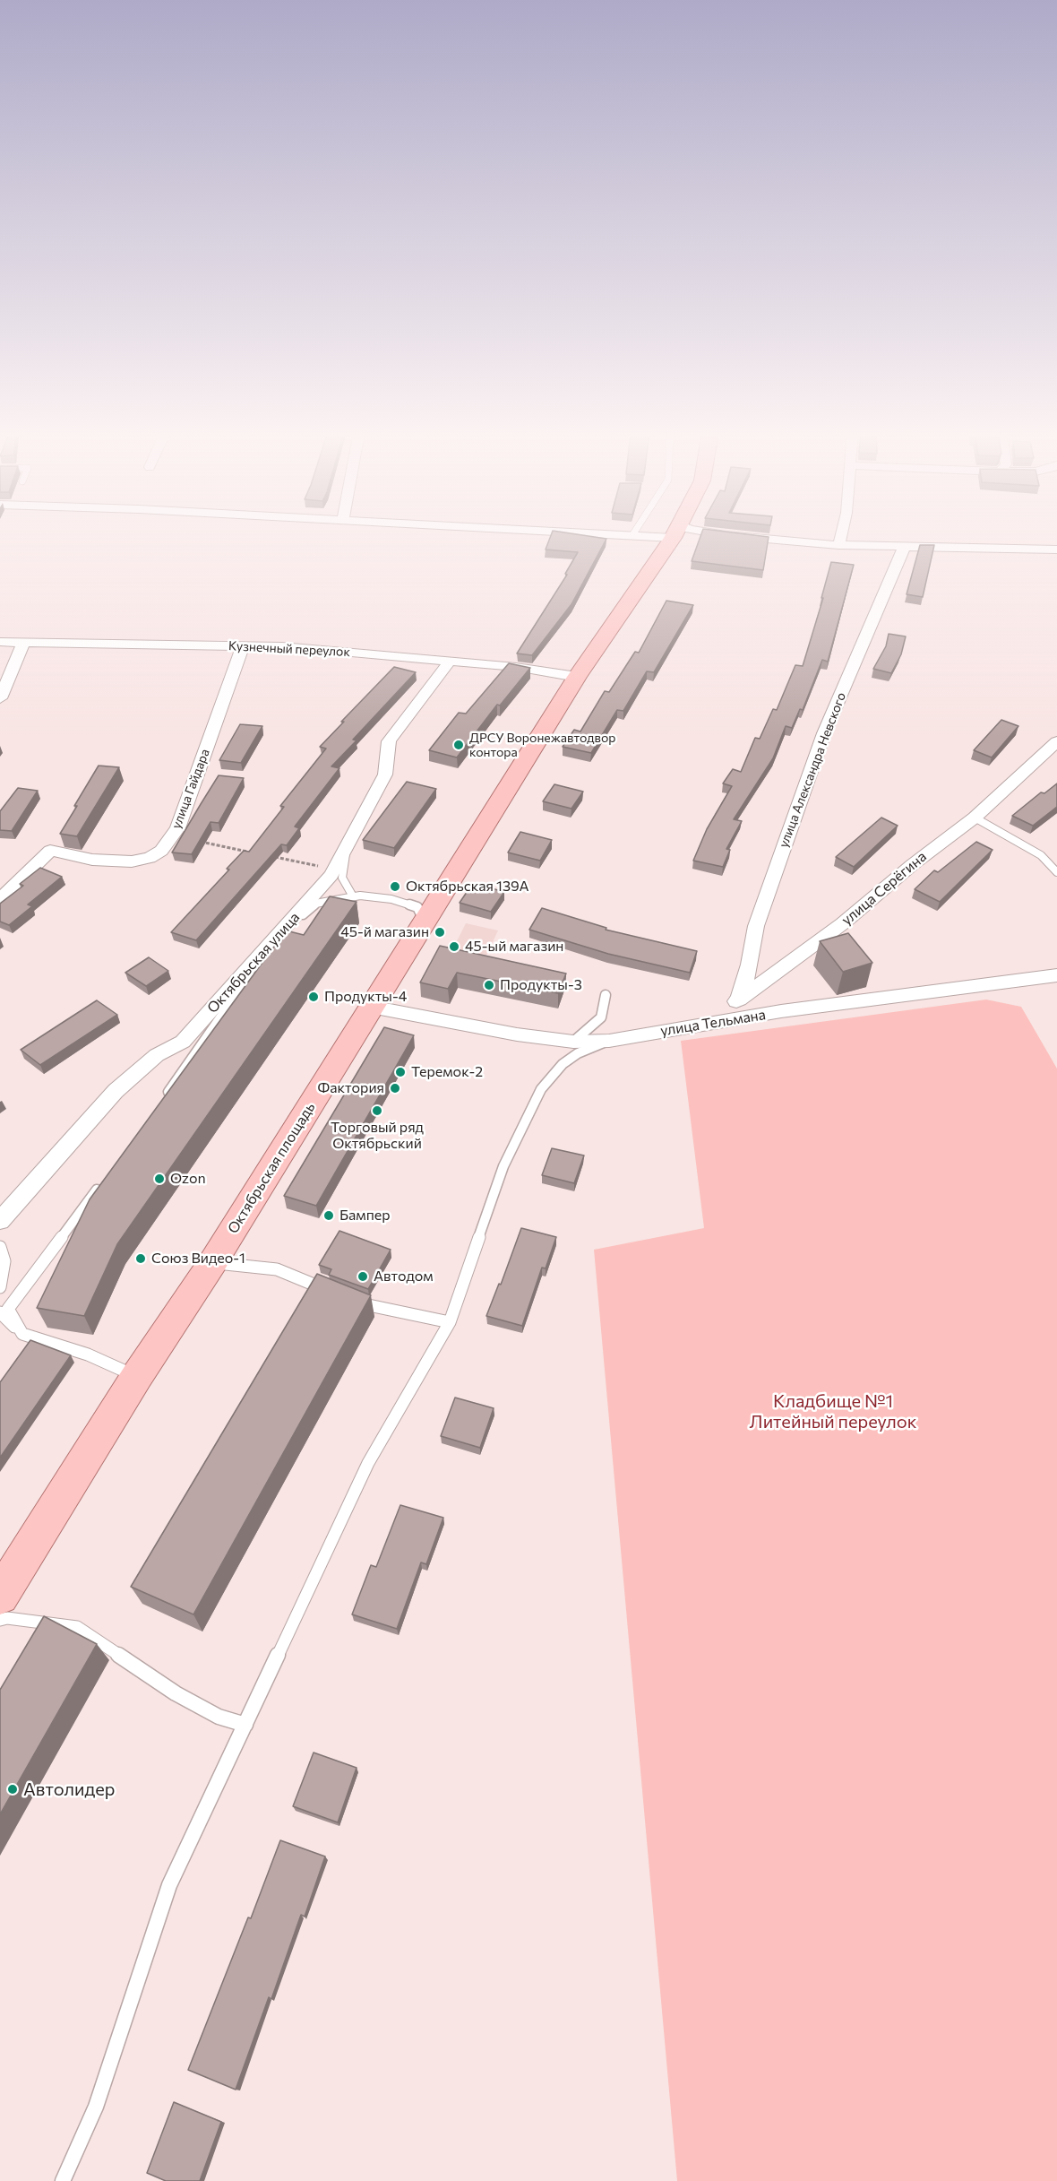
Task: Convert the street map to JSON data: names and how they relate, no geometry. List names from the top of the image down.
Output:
{
  "streets": {
    "main road": ["Октябрьская площадь"],
    "street": [
      "Кузнечный переулок",
      "улица Александра Невского",
      "улица Гайдара",
      "улица Серёгина",
      "Октябрьская улица",
      "улица Тельмана"
    ]
  },
  "crossings": [
    ["Кузнечный переулок", "улица Гайдара"],
    ["Кузнечный переулок", "Октябрьская улица"],
    ["Кузнечный переулок", "Октябрьская площадь"],
    ["улица Александра Невского", "улица Серёгина"],
    ["улица Серёгина", "улица Тельмана"],
    ["улица Тельмана", "Октябрьская площадь"]
  ],
  "parks": ["Кладбище №1 Литейный переулок"],
  "places": [
    "ДРСУ Воронежавтодвор контора",
    "Октябрьская 139А",
    "45-й магазин",
    "45-ый магазин",
    "Продукты-3",
    "Продукты-4",
    "Теремок-2",
    "Фактория",
    "Торговый ряд Октябрьский",
    "Ozon",
    "Бампер",
    "Союз Видео-1",
    "Автодом",
    "Автолидер"
  ]
}
